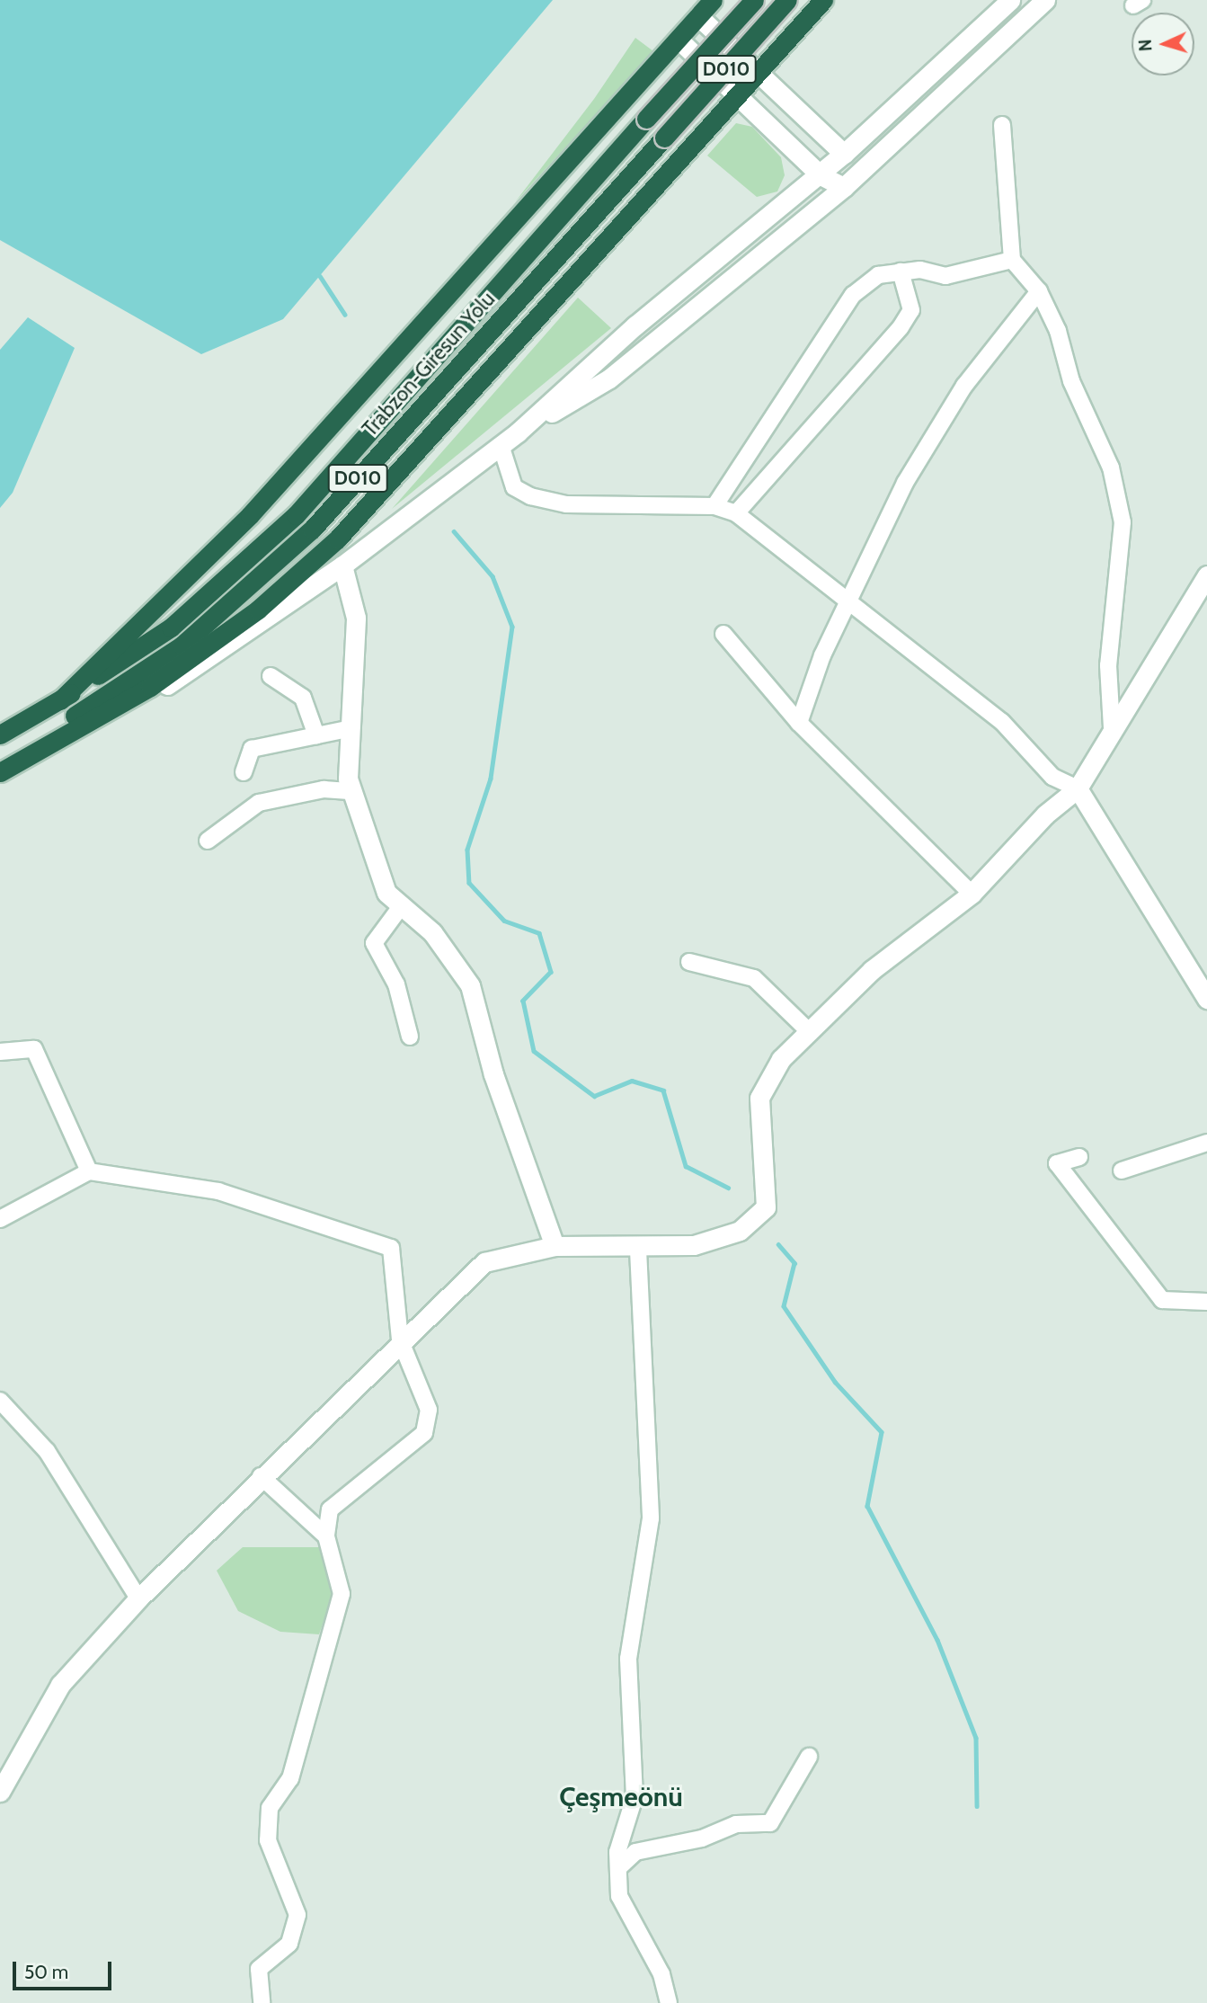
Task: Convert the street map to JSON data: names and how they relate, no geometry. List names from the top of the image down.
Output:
{
  "streets": {
    "highway": ["D010", "Trabzon-Giresun Yolu"]
  },
  "districts": ["Çeşmeönü"],
  "scale_bar": "50 m",
  "north": "left"
}
